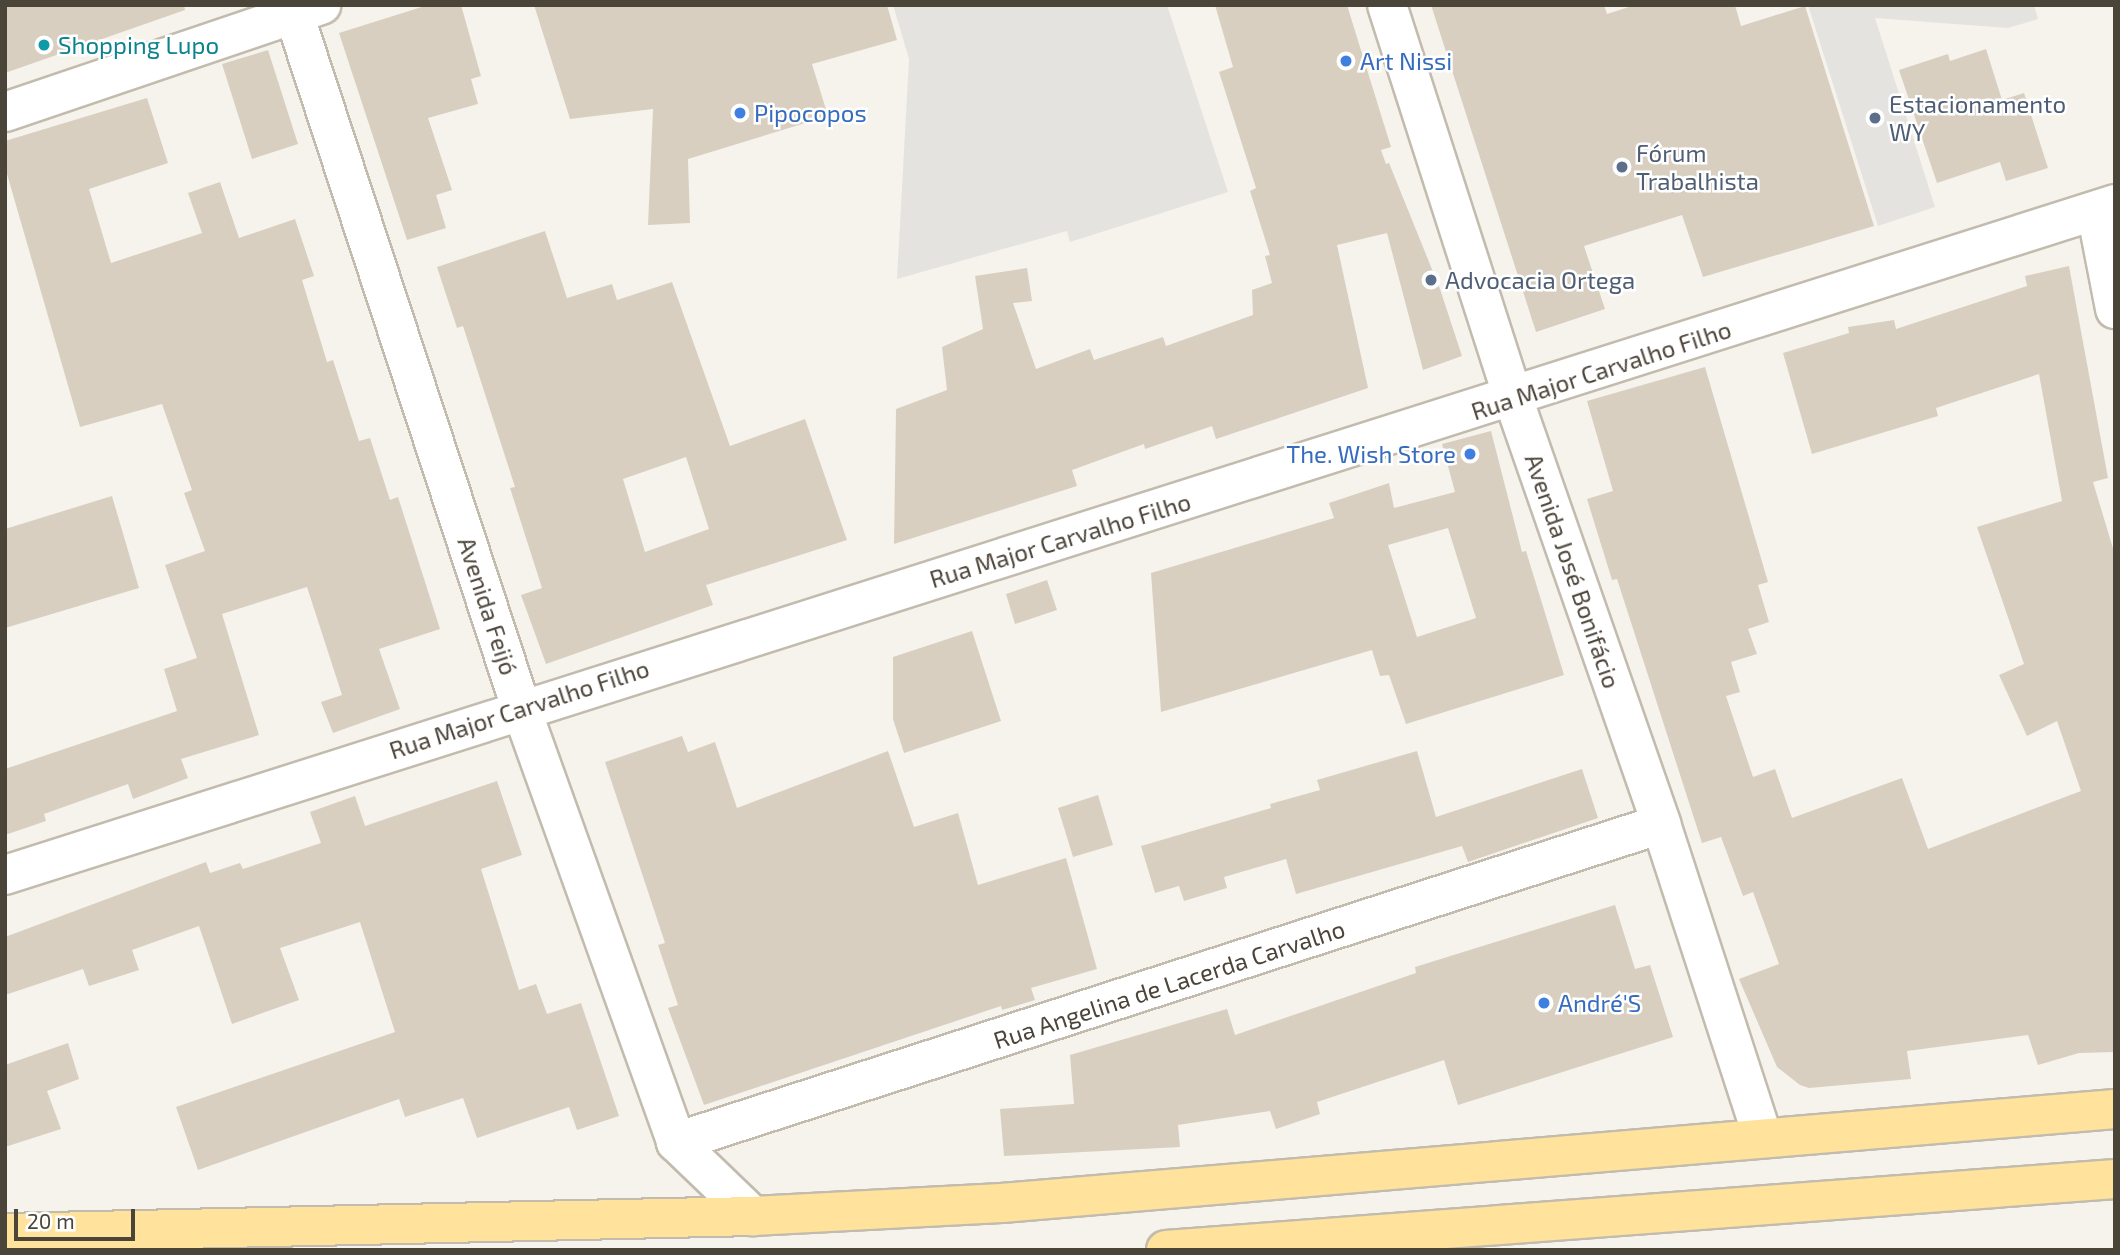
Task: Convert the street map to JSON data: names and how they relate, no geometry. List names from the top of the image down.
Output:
{
  "streets": {
    "street": [
      "Rua Major Carvalho Filho",
      "Avenida José Bonifácio",
      "Avenida Feijó",
      "Rua Angelina de Lacerda Carvalho"
    ]
  },
  "crossings": [
    ["Rua Major Carvalho Filho", "Avenida José Bonifácio"],
    ["Rua Major Carvalho Filho", "Avenida Feijó"],
    ["Avenida José Bonifácio", "Rua Angelina de Lacerda Carvalho"],
    ["Avenida Feijó", "Rua Angelina de Lacerda Carvalho"]
  ],
  "places": [
    "Shopping Lupo",
    "Art Nissi",
    "Pipocopos",
    "Estacionamento WY",
    "Fórum Trabalhista",
    "Advocacia Ortega",
    "The. Wish Store",
    "André'S"
  ],
  "scale_bar": "20 m"
}
